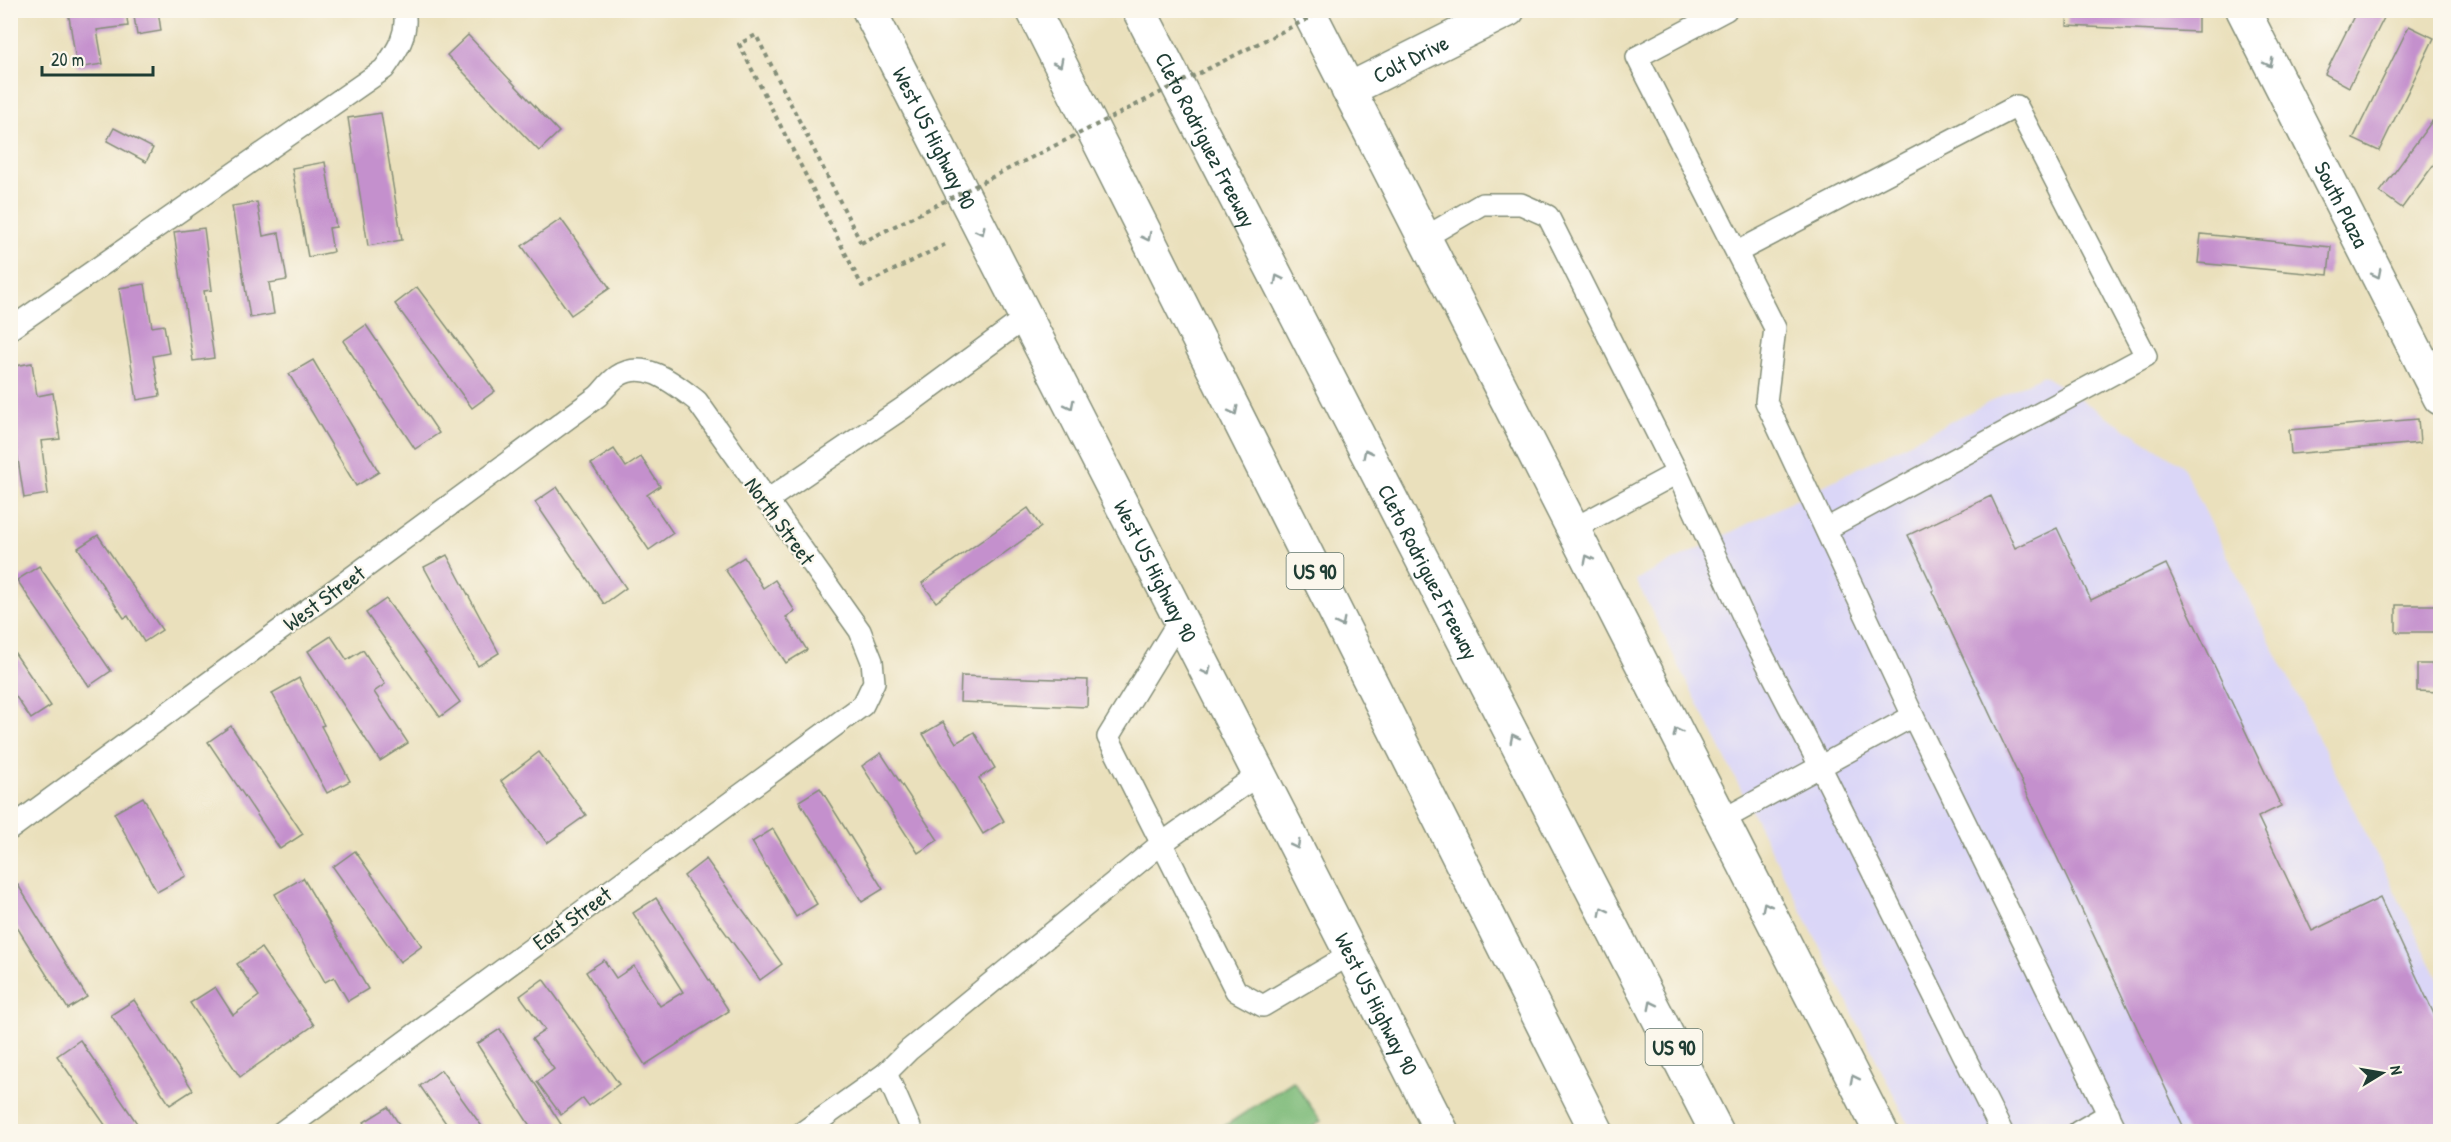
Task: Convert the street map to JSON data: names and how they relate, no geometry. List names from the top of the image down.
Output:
{
  "streets": {
    "main road": [
      "Colt Drive",
      "West US Highway 90",
      "Cleto Rodriguez Freeway",
      "South Plaza",
      "US 90"
    ],
    "lane": ["North Street", "West Street", "East Street"]
  },
  "crossings": [
    ["North Street", "West Street"],
    ["North Street", "East Street"]
  ],
  "one_way": ["South Plaza"],
  "scale_bar": "20 m",
  "north": "right"
}
